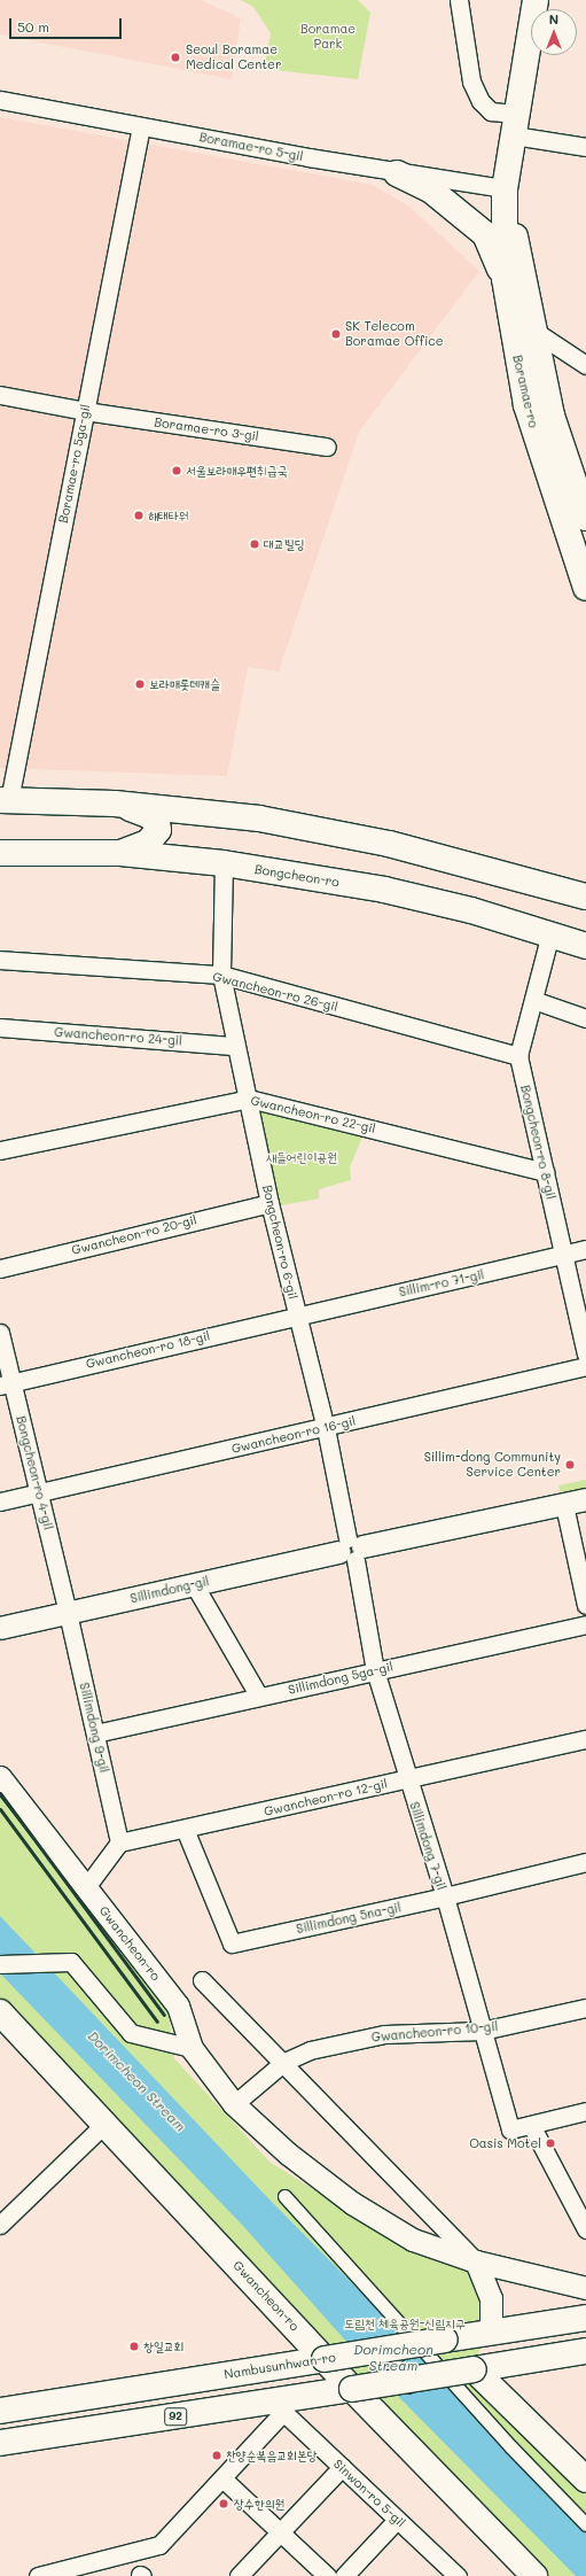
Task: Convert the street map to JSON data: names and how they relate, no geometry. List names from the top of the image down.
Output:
{
  "streets": {
    "main road": [
      "Boramae-ro",
      "Bongcheon-ro",
      "Gwancheon-ro",
      "Nambusunhwan-ro",
      "92"
    ],
    "street": [
      "Boramae-ro 5-gil",
      "Boramae-ro 3-gil",
      "Boramae-ro 5ga-gil",
      "Gwancheon-ro 26-gil",
      "Gwancheon-ro 24-gil",
      "Gwancheon-ro 22-gil",
      "Bongcheon-ro 8-gil",
      "Gwancheon-ro 20-gil",
      "Bongcheon-ro 6-gil",
      "Sillim-ro 71-gil",
      "Gwancheon-ro 18-gil",
      "Gwancheon-ro 16-gil",
      "Bongcheon-ro 4-gil",
      "Sillimdong-gil",
      "Sillimdong 5ga-gil",
      "Sillimdong 9-gil",
      "Gwancheon-ro 12-gil",
      "Sillimdong 7-gil",
      "Sillimdong 5na-gil",
      "Gwancheon-ro 10-gil",
      "Sinwon-ro 5-gil"
    ]
  },
  "crossings": [
    ["Boramae-ro 5-gil", "Boramae-ro"],
    ["Boramae-ro 5-gil", "Boramae-ro 5ga-gil"],
    ["Boramae-ro 3-gil", "Boramae-ro 5ga-gil"],
    ["Bongcheon-ro", "Bongcheon-ro 8-gil"],
    ["Bongcheon-ro", "Bongcheon-ro 6-gil"],
    ["Gwancheon-ro 26-gil", "Bongcheon-ro 8-gil"],
    ["Gwancheon-ro 26-gil", "Bongcheon-ro 6-gil"],
    ["Gwancheon-ro 24-gil", "Bongcheon-ro 6-gil"],
    ["Gwancheon-ro 22-gil", "Bongcheon-ro 8-gil"],
    ["Gwancheon-ro 22-gil", "Bongcheon-ro 6-gil"],
    ["Bongcheon-ro 8-gil", "Sillim-ro 71-gil"],
    ["Gwancheon-ro 20-gil", "Bongcheon-ro 6-gil"],
    ["Bongcheon-ro 6-gil", "Sillim-ro 71-gil"],
    ["Bongcheon-ro 6-gil", "Gwancheon-ro 18-gil"],
    ["Bongcheon-ro 6-gil", "Gwancheon-ro 16-gil"],
    ["Bongcheon-ro 6-gil", "Sillimdong-gil"],
    ["Bongcheon-ro 6-gil", "Sillimdong 7-gil"],
    ["Sillim-ro 71-gil", "Gwancheon-ro 18-gil"],
    ["Gwancheon-ro 18-gil", "Bongcheon-ro 4-gil"],
    ["Gwancheon-ro 16-gil", "Bongcheon-ro 4-gil"],
    ["Bongcheon-ro 4-gil", "Sillimdong-gil"],
    ["Bongcheon-ro 4-gil", "Sillimdong 9-gil"],
    ["Sillimdong-gil", "Sillimdong 9-gil"],
    ["Sillimdong-gil", "Sillimdong 7-gil"],
    ["Sillimdong 5ga-gil", "Sillimdong 9-gil"],
    ["Sillimdong 5ga-gil", "Sillimdong 7-gil"],
    ["Sillimdong 9-gil", "Gwancheon-ro 12-gil"],
    ["Gwancheon-ro 12-gil", "Sillimdong 7-gil"],
    ["Gwancheon-ro 12-gil", "Sillimdong 5na-gil"],
    ["Sillimdong 7-gil", "Sillimdong 5na-gil"],
    ["Sillimdong 7-gil", "Gwancheon-ro 10-gil"],
    ["Gwancheon-ro", "Gwancheon-ro 10-gil"],
    ["Gwancheon-ro", "Nambusunhwan-ro"],
    ["Gwancheon-ro", "92"],
    ["92", "Sinwon-ro 5-gil"]
  ],
  "water": ["Dorimcheon Stream"],
  "parks": ["Boramae Park", "새들어린이공원", "도림천 체육공원-신림지구"],
  "places": [
    "Seoul Boramae Medical Center",
    "SK Telecom Boramae Office",
    "서울보라매우편취급국",
    "해태타워",
    "대교빌딩",
    "보라매롯데캐슬",
    "Sillim-dong Community Service Center",
    "Oasis Motel",
    "창일교회",
    "찬양순복음교회본당",
    "장수한의원"
  ],
  "scale_bar": "50 m",
  "north": "top"
}
